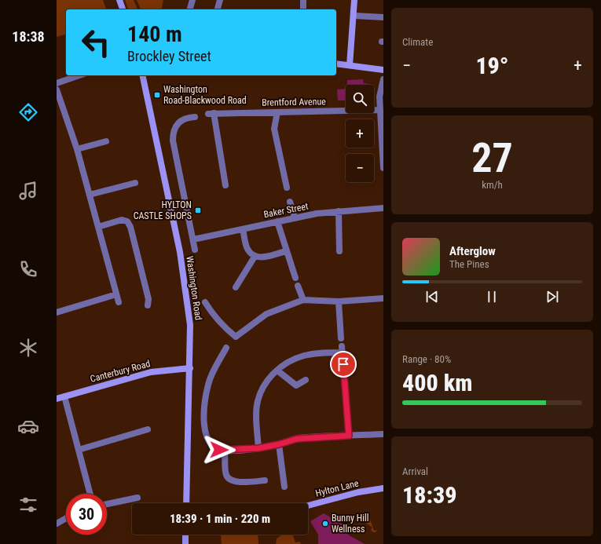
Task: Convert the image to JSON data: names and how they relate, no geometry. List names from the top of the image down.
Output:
{
  "streets": {
    "street": [
      "Brentford Avenue",
      "Baker Street",
      "Washington Road",
      "Canterbury Road",
      "Hylton Lane"
    ]
  },
  "crossings": [
    ["Washington Road", "Canterbury Road"]
  ],
  "places": {
    "transit": ["Washington Road-Blackwood Road", "HYLTON CASTLE SHOPS"],
    "other": ["Bunny Hill Wellness"]
  },
  "page": {
    "tabs": "18:38",
    "tile": [
      "Climate",
      ["27", "km/h"],
      ["Range · 80%", "400 km"],
      ["Arrival", "18:39"]
    ],
    "turn": ["140 m", "Brockley Street"],
    "heat": ["−", "19°", "+"],
    "map_buttons": ["+", "−"],
    "song": ["Afterglow", "The Pines"],
    "limit": "30",
    "trip": "18:39 · 1 min · 220 m"
  }
}
